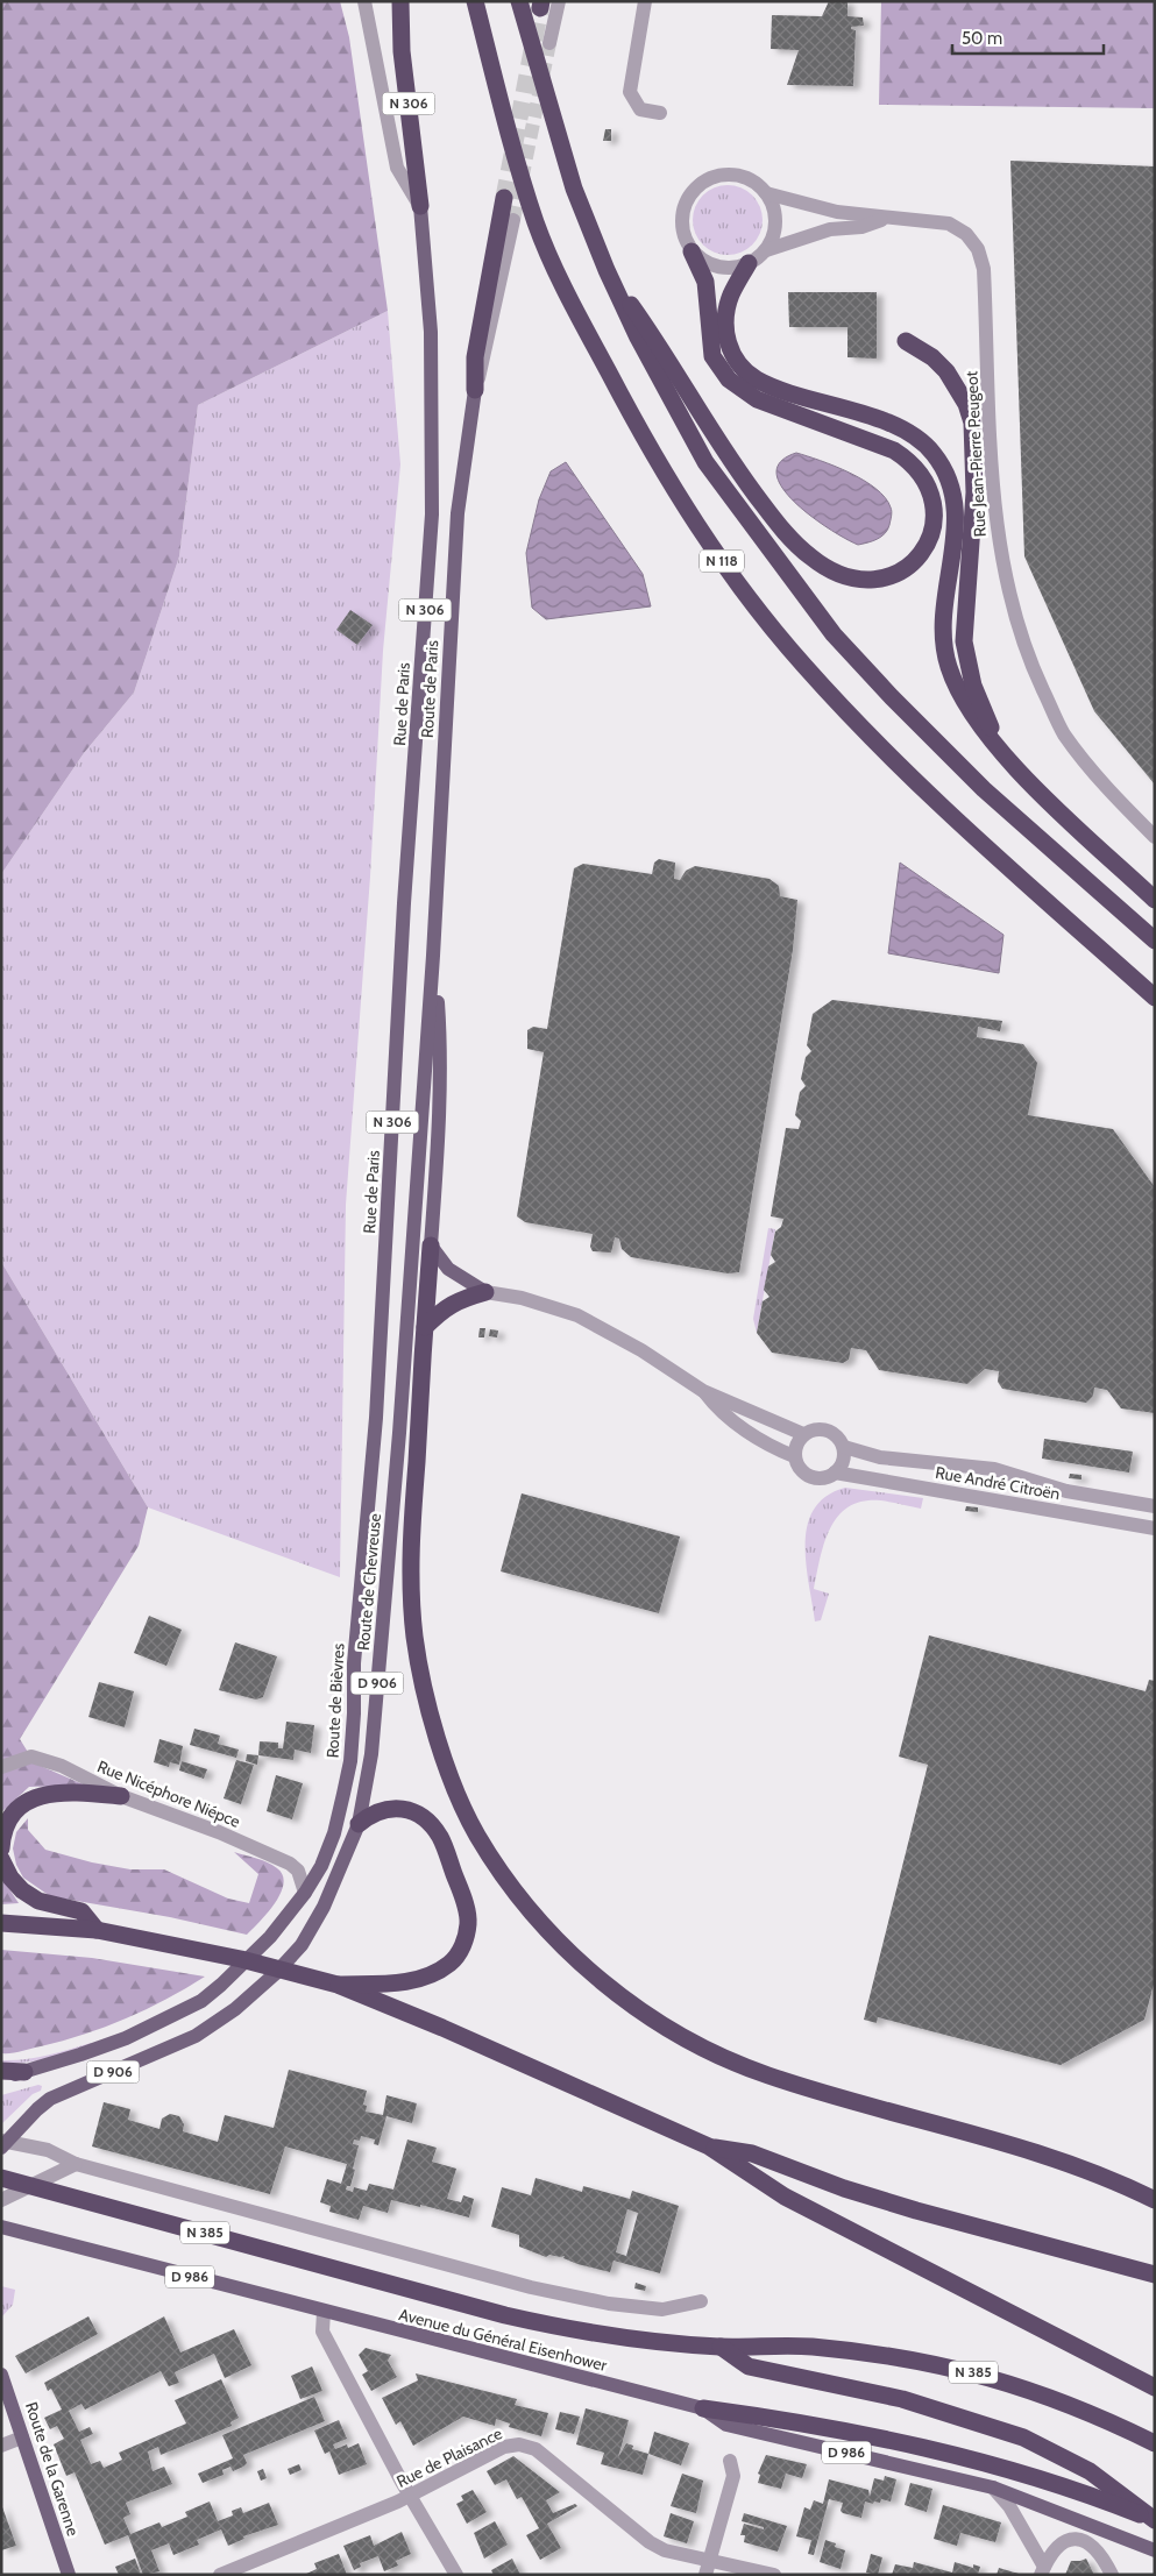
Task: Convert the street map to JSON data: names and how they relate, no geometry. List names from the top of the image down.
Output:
{
  "streets": {
    "highway": ["N 306", "N 118", "N 385"],
    "main road": [
      "Route de Paris",
      "Rue de Paris",
      "Route de Chevreuse",
      "D 906",
      "Route de Bièvres",
      "D 986",
      "Avenue du Général Eisenhower",
      "Route de la Garenne"
    ],
    "street": [
      "Rue Jean-Pierre Peugeot",
      "Rue André Citroën",
      "Rue Nicéphore Niépce",
      "Rue de Plaisance"
    ]
  },
  "crossings": [
    ["N 306", "Route de Paris"],
    ["N 306", "Rue de Paris"],
    ["N 306", "Route de Chevreuse"],
    ["Rue de Paris", "Route de Bièvres"],
    ["Route de Bièvres", "Rue Nicéphore Niépce"]
  ],
  "scale_bar": "50 m"
}
